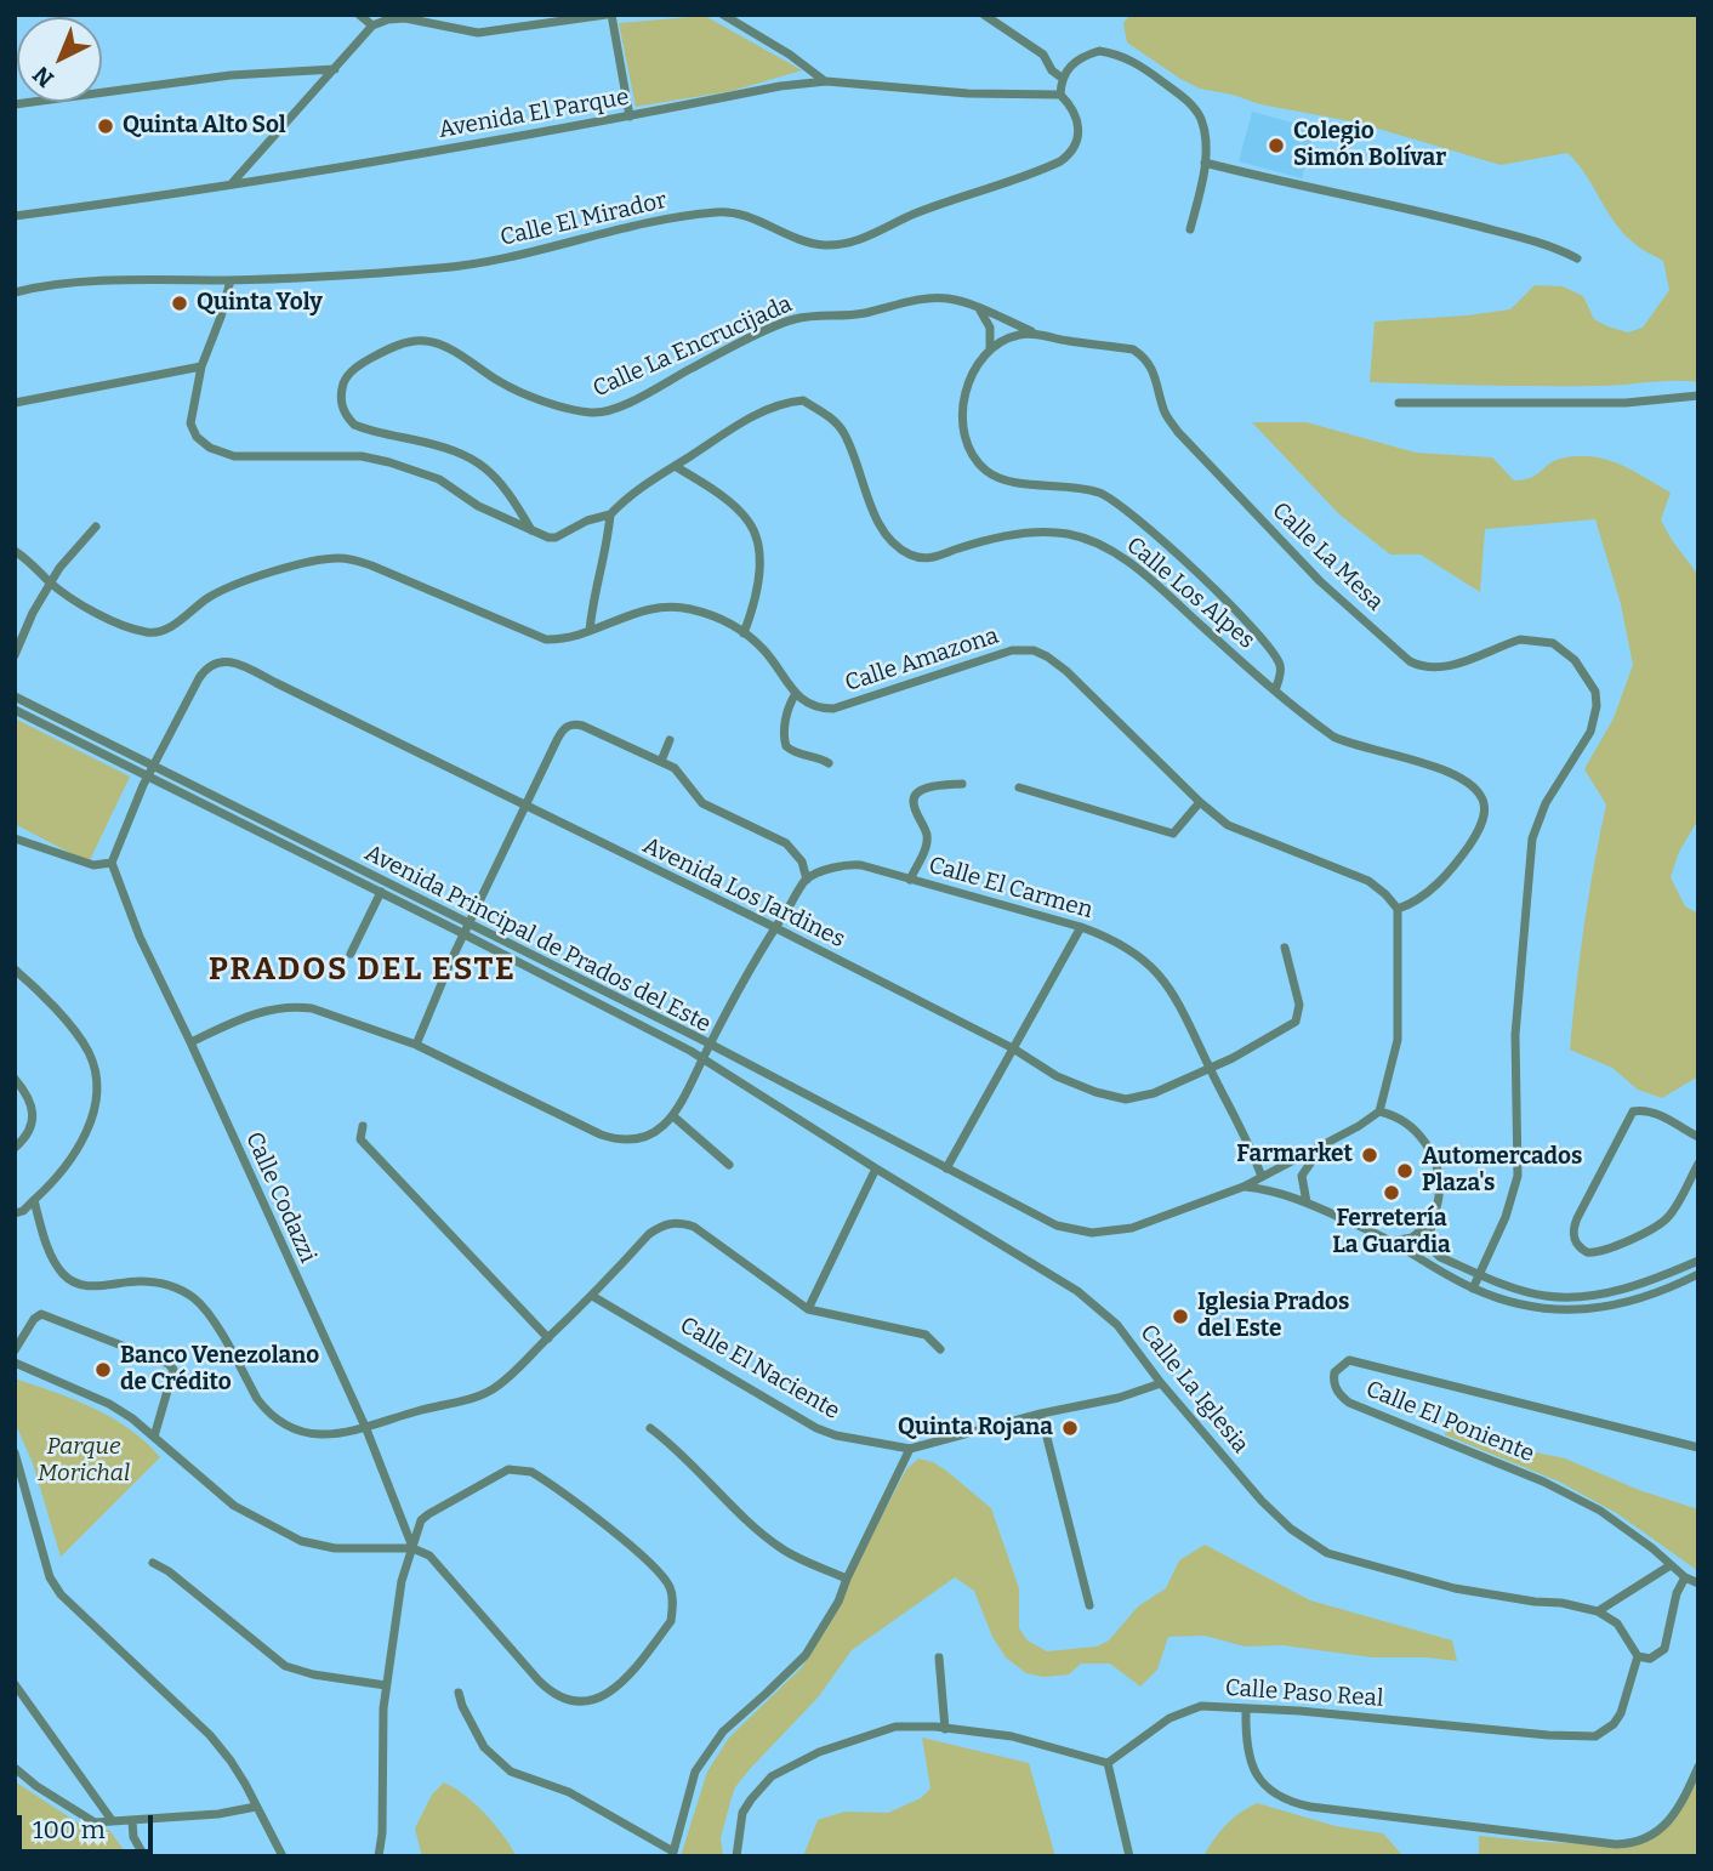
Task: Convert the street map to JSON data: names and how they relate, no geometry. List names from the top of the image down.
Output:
{
  "streets": {
    "street": [
      "Avenida El Parque",
      "Calle El Mirador",
      "Calle La Encrucijada",
      "Calle La Mesa",
      "Calle Los Alpes",
      "Calle Amazona",
      "Calle El Carmen",
      "Avenida Los Jardines",
      "Avenida Principal de Prados del Este",
      "Calle Codazzi",
      "Calle El Naciente",
      "Calle La Iglesia",
      "Calle El Poniente",
      "Calle Paso Real"
    ]
  },
  "crossings": [
    ["Avenida El Parque", "Calle El Mirador"],
    ["Calle La Encrucijada", "Calle La Mesa"],
    ["Calle Los Alpes", "Calle Amazona"],
    ["Calle El Carmen", "Avenida Los Jardines"],
    ["Avenida Los Jardines", "Avenida Principal de Prados del Este"],
    ["Avenida Principal de Prados del Este", "Calle La Iglesia"],
    ["Calle El Naciente", "Calle La Iglesia"]
  ],
  "districts": ["PRADOS DEL ESTE"],
  "parks": ["Parque Morichal"],
  "places": [
    "Quinta Alto Sol",
    "Colegio Simón Bolívar",
    "Quinta Yoly",
    "Farmarket",
    "Automercados Plaza's",
    "Ferretería La Guardia",
    "Iglesia Prados del Este",
    "Banco Venezolano de Crédito",
    "Quinta Rojana"
  ],
  "scale_bar": "100 m",
  "north": "bottom left"
}
